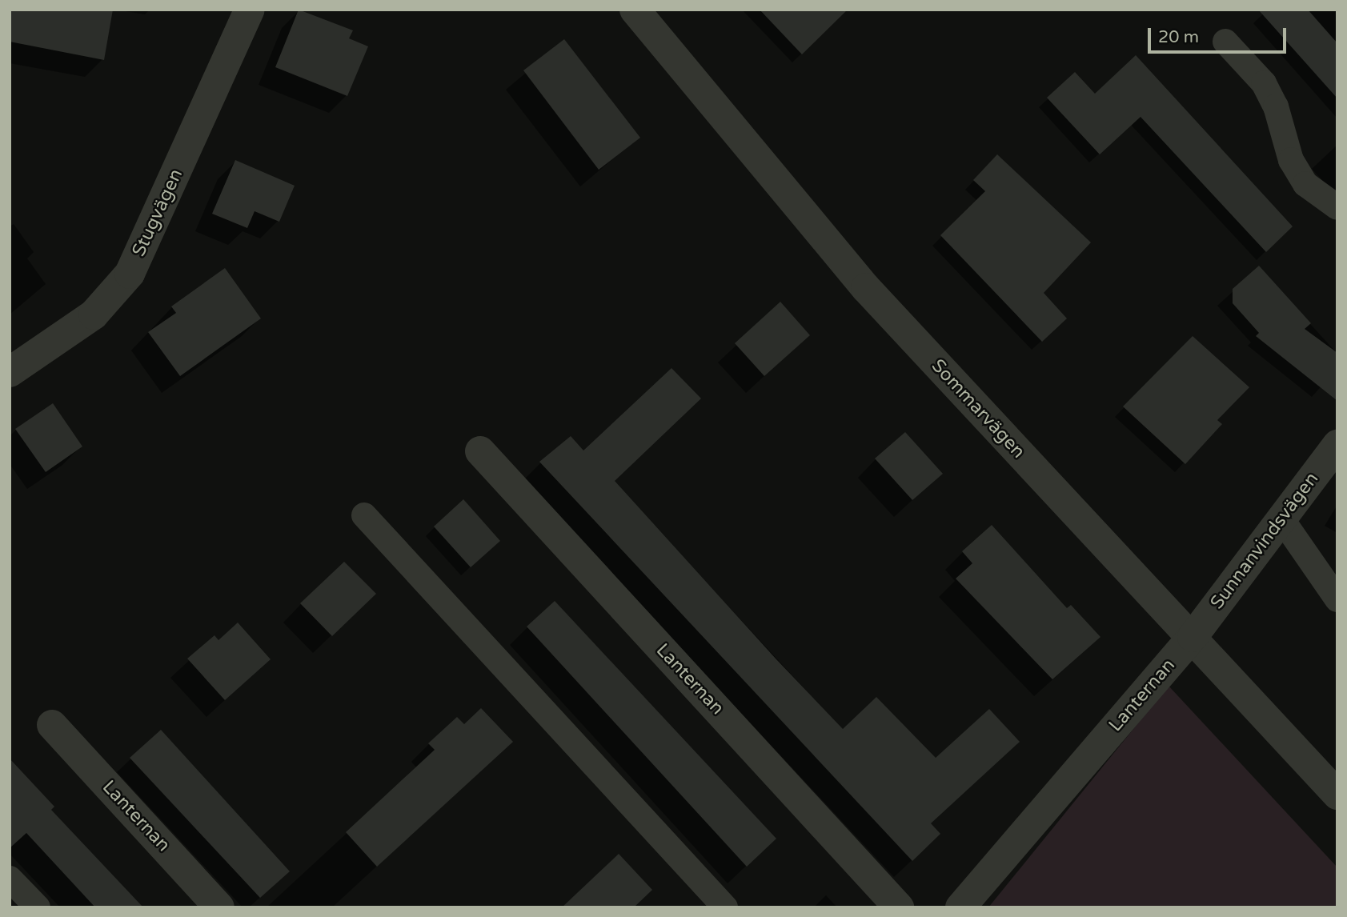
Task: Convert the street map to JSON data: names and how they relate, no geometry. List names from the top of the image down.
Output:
{
  "streets": {
    "street": [
      "Stugvägen",
      "Sommarvägen",
      "Sunnanvindsvägen",
      "Lanternan"
    ]
  },
  "crossings": [
    ["Sommarvägen", "Sunnanvindsvägen"],
    ["Sommarvägen", "Lanternan"],
    ["Sunnanvindsvägen", "Lanternan"]
  ],
  "scale_bar": "20 m"
}
